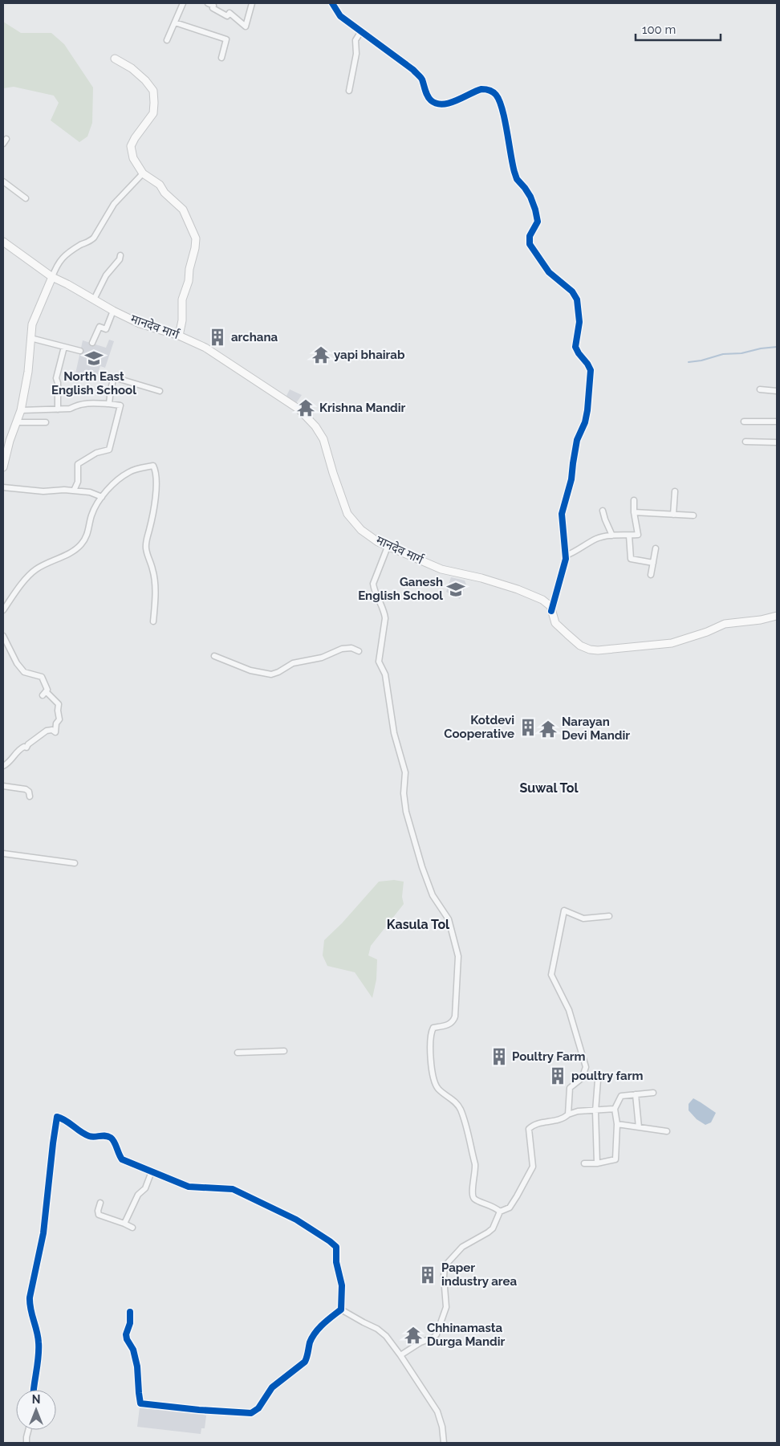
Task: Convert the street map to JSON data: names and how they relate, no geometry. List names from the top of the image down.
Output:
{
  "streets": {
    "main road": ["मानदेव मार्ग"]
  },
  "districts": ["Suwal Tol", "Kasula Tol"],
  "places": {
    "building": [
      "archana",
      "Kotdevi Cooperative",
      "Poultry Farm",
      "poultry farm",
      "Paper industry area"
    ],
    "temple": [
      "yapi bhairab",
      "Krishna Mandir",
      "Narayan Devi Mandir",
      "Chhinamasta Durga Mandir"
    ],
    "school or university": ["North East English School", "Ganesh English School"]
  },
  "scale_bar": "100 m",
  "north": "top"
}
